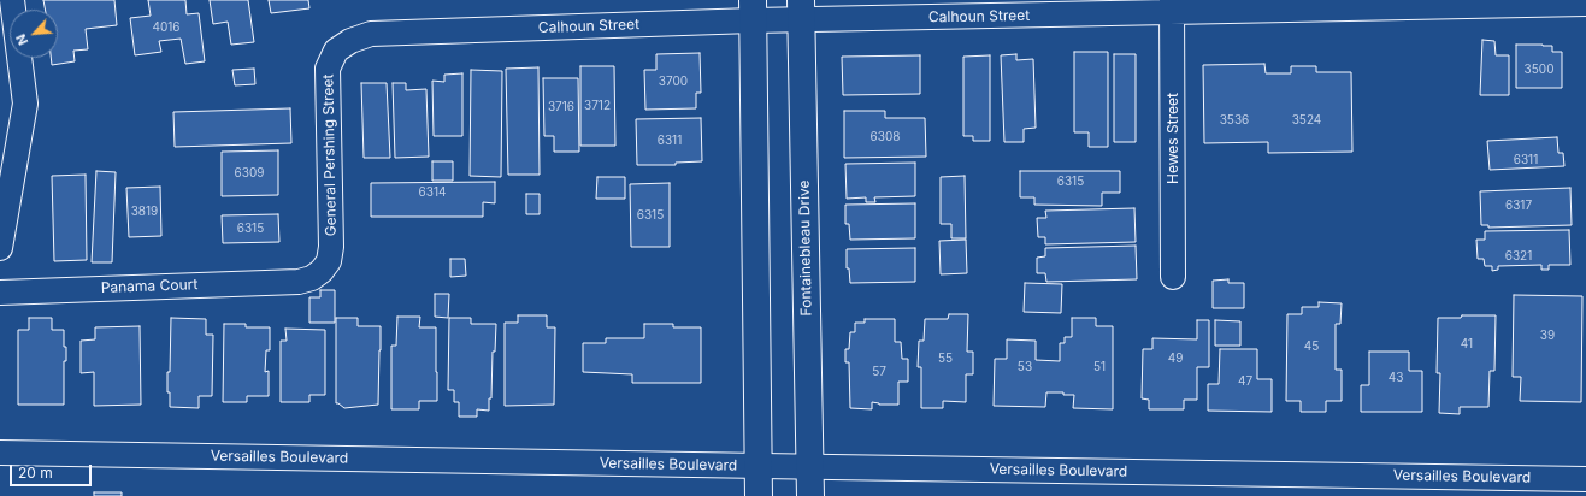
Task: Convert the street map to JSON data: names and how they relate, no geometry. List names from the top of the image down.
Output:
{
  "streets": {
    "street": [
      "Calhoun Street",
      "Hewes Street",
      "General Pershing Street",
      "Fontainebleau Drive",
      "Panama Court",
      "Versailles Boulevard"
    ]
  },
  "crossings": [
    ["Calhoun Street", "Hewes Street"],
    ["Calhoun Street", "General Pershing Street"],
    ["Calhoun Street", "Fontainebleau Drive"],
    ["General Pershing Street", "Panama Court"],
    ["Fontainebleau Drive", "Versailles Boulevard"]
  ],
  "house_numbers": [
    "4016",
    "3500",
    "3700",
    "3712",
    "3716",
    "3536",
    "3524",
    "6308",
    "6311",
    "6311",
    "6309",
    "6315",
    "6314",
    "6317",
    "3819",
    "6315",
    "6315",
    "6321",
    "39",
    "41",
    "45",
    "55",
    "49",
    "53",
    "51",
    "57",
    "43",
    "47"
  ],
  "scale_bar": "20 m",
  "north": "bottom left"
}
